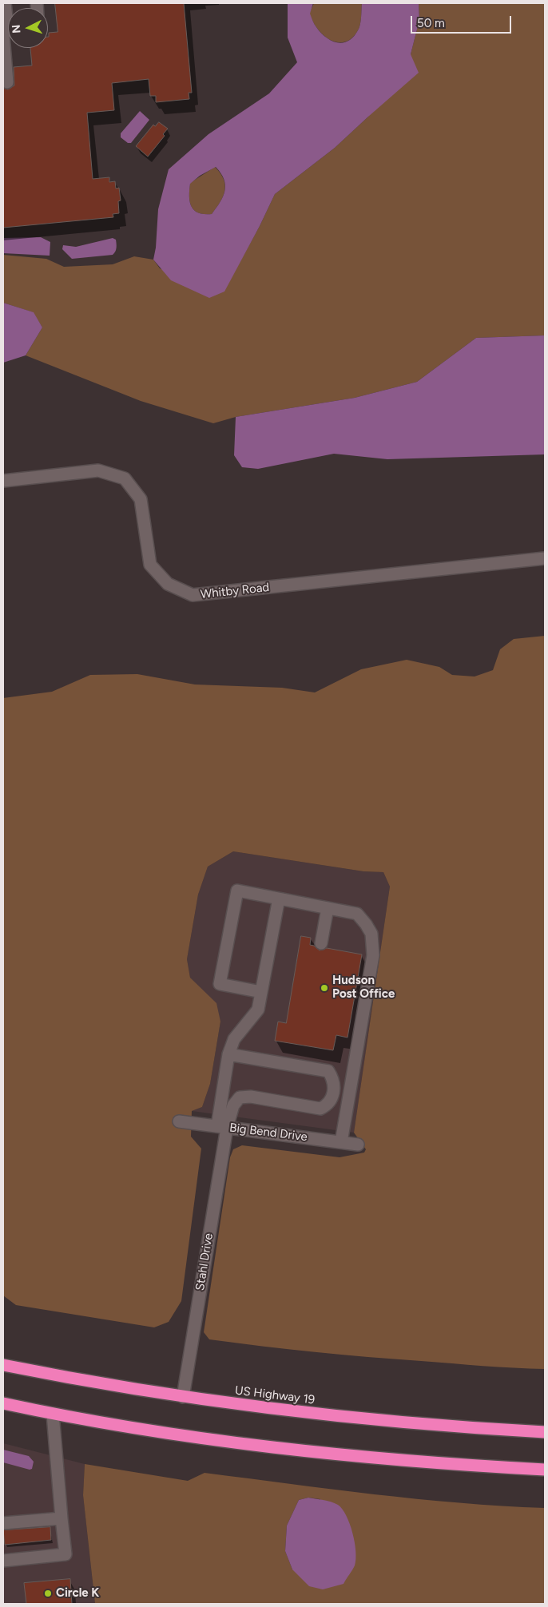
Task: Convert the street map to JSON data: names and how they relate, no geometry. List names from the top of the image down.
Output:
{
  "streets": {
    "highway": ["US Highway 19"],
    "street": ["Whitby Road", "Big Bend Drive", "Stahl Drive"]
  },
  "crossings": [
    ["Big Bend Drive", "Stahl Drive"],
    ["Stahl Drive", "US Highway 19"]
  ],
  "places": ["Hudson Post Office", "Circle K"],
  "scale_bar": "50 m",
  "north": "left"
}
